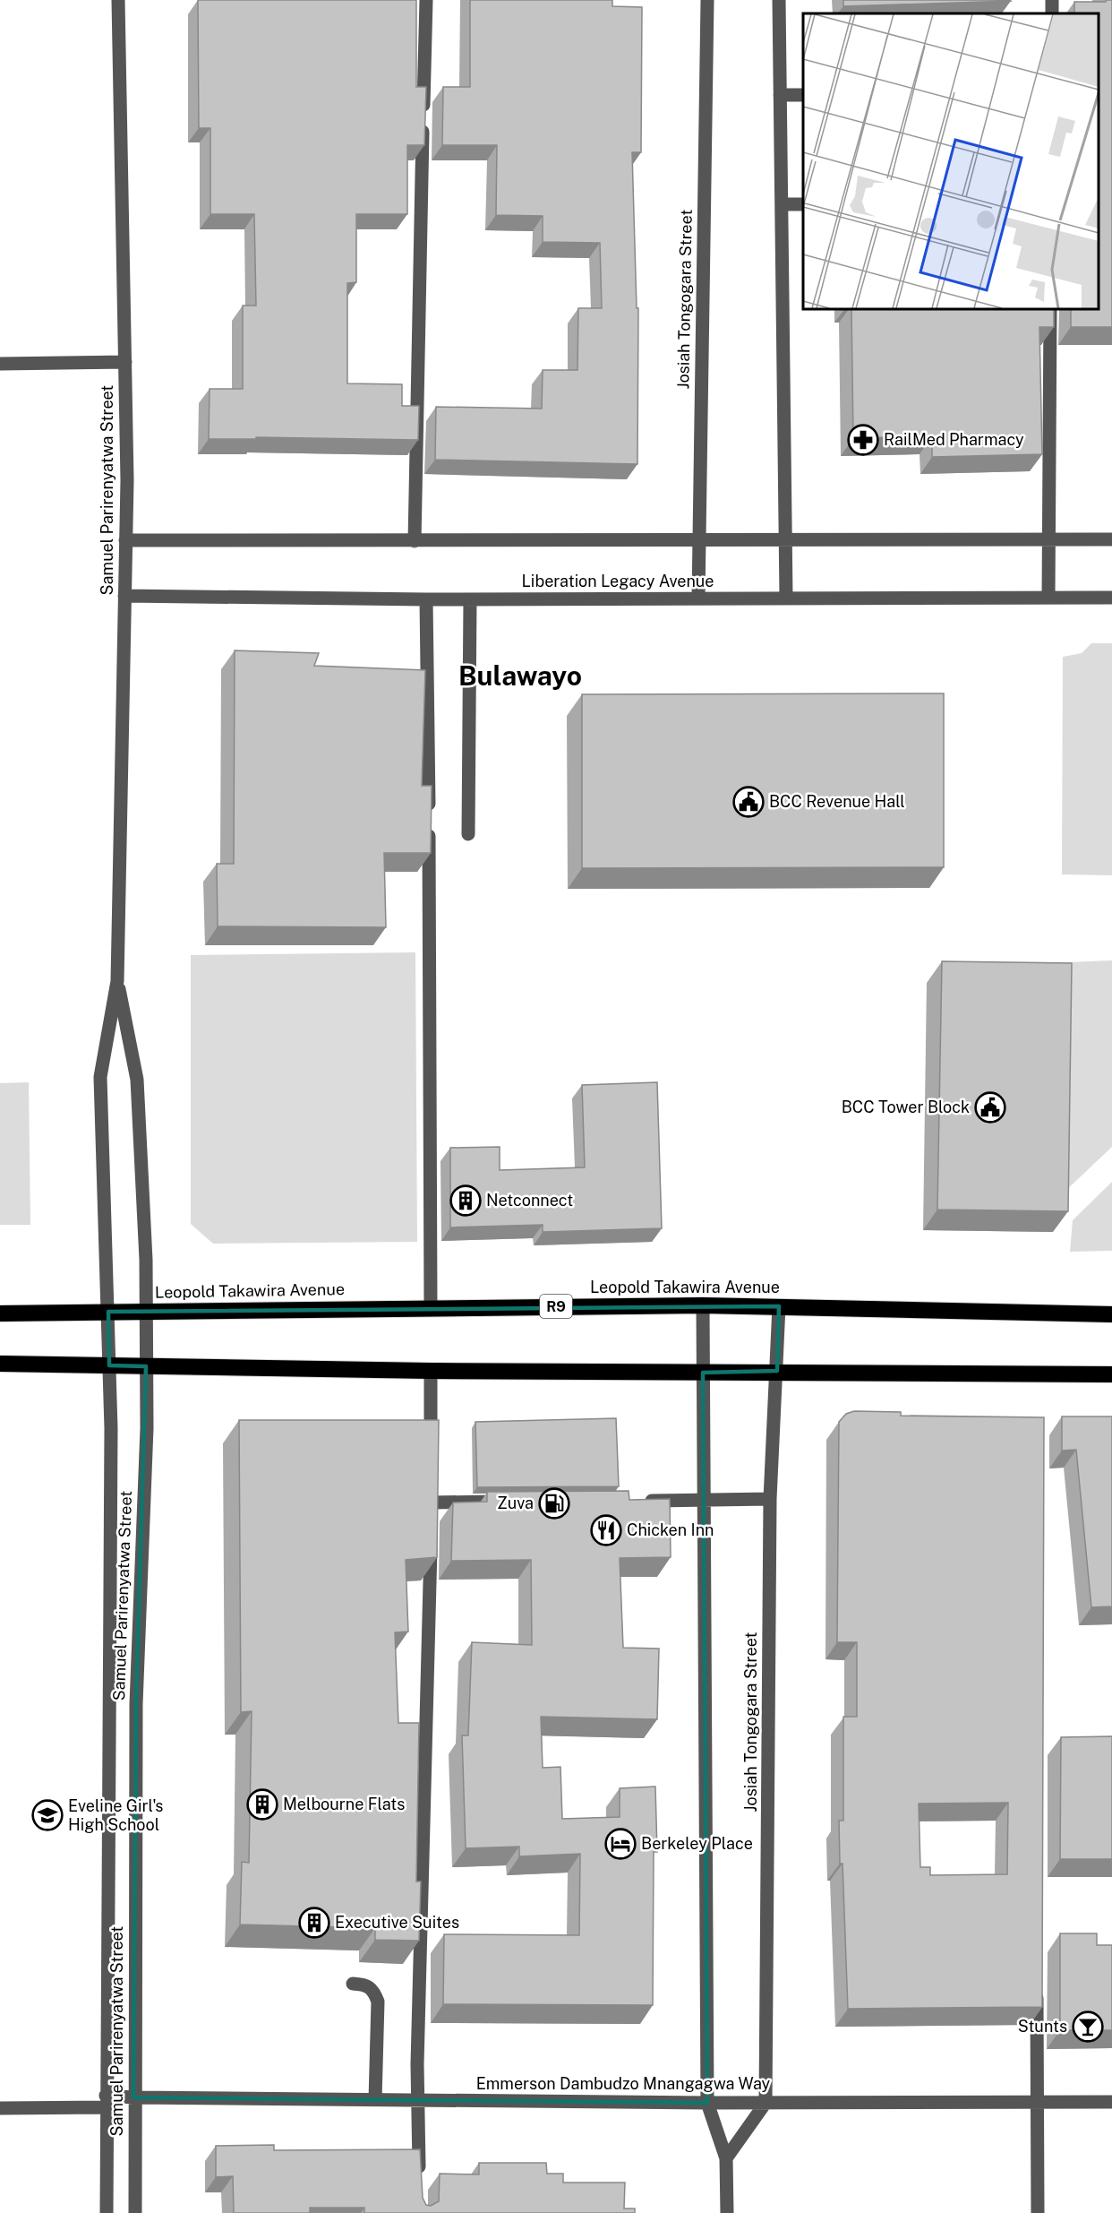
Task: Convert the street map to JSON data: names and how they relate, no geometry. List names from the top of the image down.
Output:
{
  "streets": {
    "highway": ["Leopold Takawira Avenue", "R9"],
    "street": [
      "Josiah Tongogara Street",
      "Samuel Parirenyatwa Street",
      "Liberation Legacy Avenue",
      "Emmerson Dambudzo Mnangagwa Way"
    ]
  },
  "crossings": [
    ["Josiah Tongogara Street", "Liberation Legacy Avenue"],
    ["Josiah Tongogara Street", "Leopold Takawira Avenue"],
    ["Josiah Tongogara Street", "Emmerson Dambudzo Mnangagwa Way"],
    ["Samuel Parirenyatwa Street", "Liberation Legacy Avenue"],
    ["Samuel Parirenyatwa Street", "Leopold Takawira Avenue"],
    ["Samuel Parirenyatwa Street", "Emmerson Dambudzo Mnangagwa Way"]
  ],
  "districts": ["Bulawayo"],
  "places": {
    "pharmacy": ["RailMed Pharmacy"],
    "public building": ["BCC Revenue Hall", "BCC Tower Block"],
    "building": ["Netconnect", "Melbourne Flats", "Executive Suites"],
    "fuel station": ["Zuva"],
    "restaurant": ["Chicken Inn"],
    "school or university": ["Eveline Girl's High School"],
    "hotel": ["Berkeley Place"],
    "bar": ["Stunts"]
  }
}
